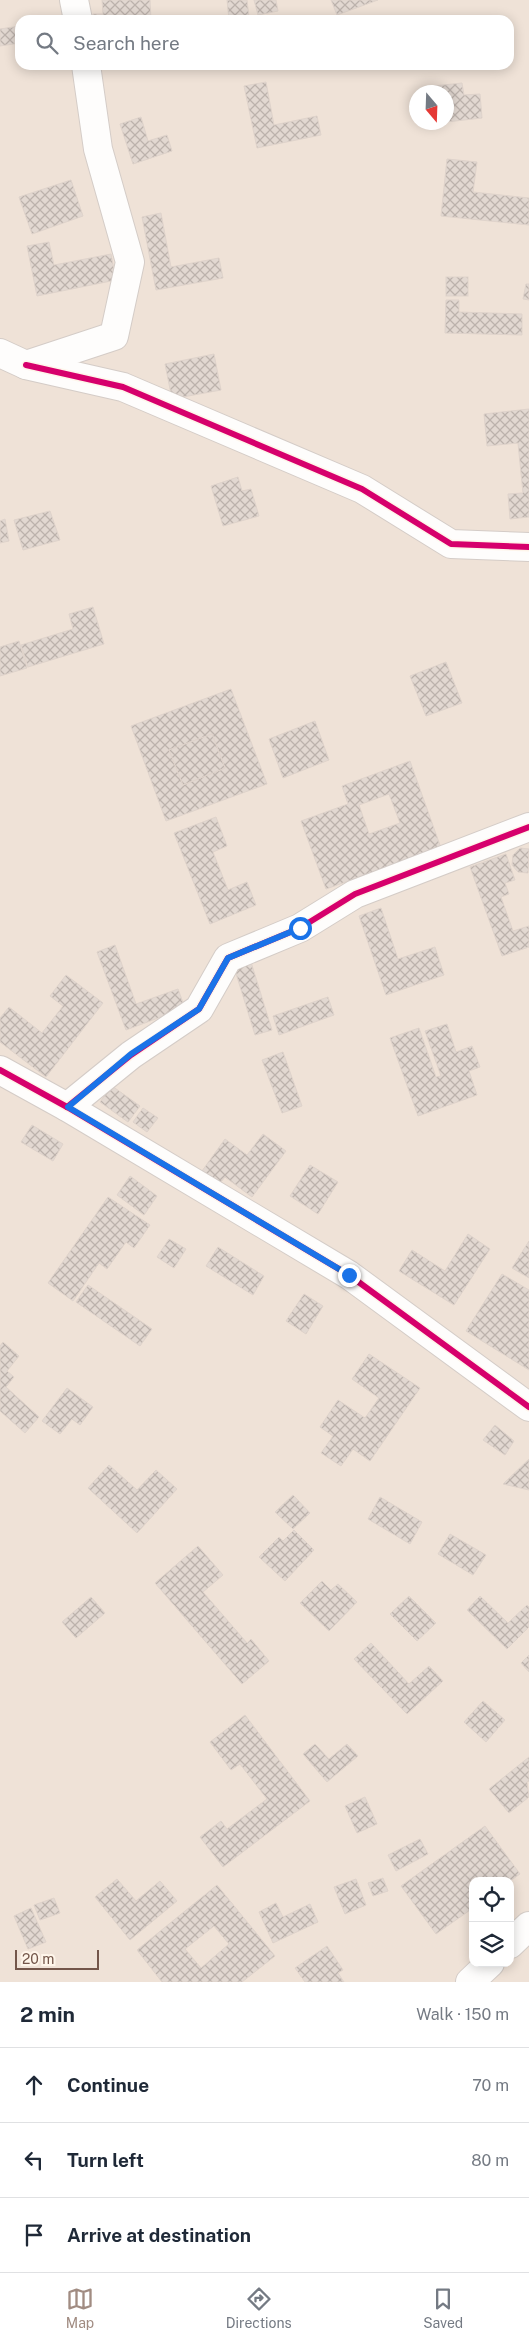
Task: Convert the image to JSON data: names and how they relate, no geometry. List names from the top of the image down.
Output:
{
  "scale_bar": "20 m",
  "north": "bottom",
  "page": {
    "search": "Search here",
    "scale": "20 m",
    "heading": ["2 min", "Walk · 150 m"],
    "list": [
      ["Continue", "70 m"],
      ["Turn left", "80 m"],
      "Arrive at destination"
    ],
    "nav": ["Map", "Directions", "Saved"]
  }
}
